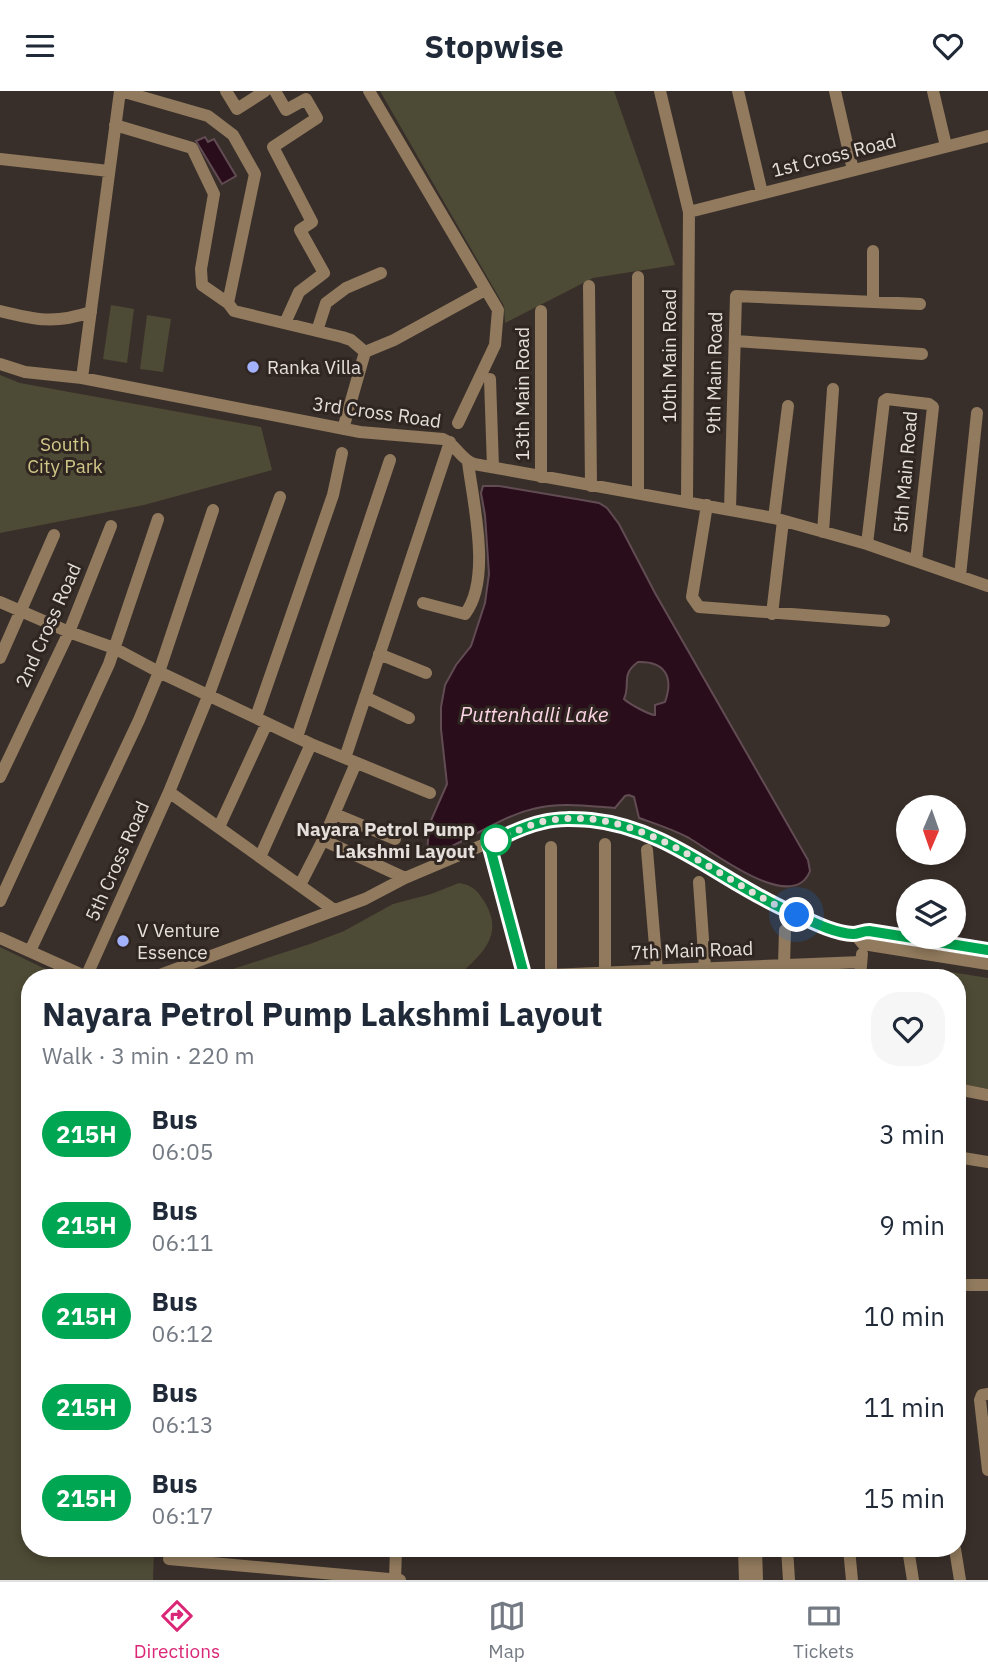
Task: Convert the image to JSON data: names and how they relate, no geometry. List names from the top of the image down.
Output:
{
  "streets": {
    "street": [
      "1st Cross Road",
      "10th Main Road",
      "9th Main Road",
      "13th Main Road",
      "3rd Cross Road",
      "5th Main Road",
      "2nd Cross Road",
      "5th Cross Road",
      "7th Main Road"
    ]
  },
  "crossings": [
    ["1st Cross Road", "10th Main Road"]
  ],
  "water": ["Puttenhalli Lake"],
  "parks": ["South City Park"],
  "places": ["Ranka Villa", "Nayara Petrol Pump Lakshmi Layout", "V Venture Essence"],
  "lines": ["bus line 215H"],
  "north": "bottom",
  "page": {
    "header": "Stopwise",
    "heading": ["Nayara Petrol Pump Lakshmi Layout", "Walk · 3 min · 220 m"],
    "list": [
      {
        "mark": "215H",
        "name": "Bus",
        "note": "06:05",
        "value": "3 min"
      },
      {
        "mark": "215H",
        "name": "Bus",
        "note": "06:11",
        "value": "9 min"
      },
      {
        "mark": "215H",
        "name": "Bus",
        "note": "06:12",
        "value": "10 min"
      },
      {
        "mark": "215H",
        "name": "Bus",
        "note": "06:13",
        "value": "11 min"
      },
      {
        "mark": "215H",
        "name": "Bus",
        "note": "06:17",
        "value": "15 min"
      }
    ],
    "tabs": ["Directions", "Map", "Tickets"]
  }
}
